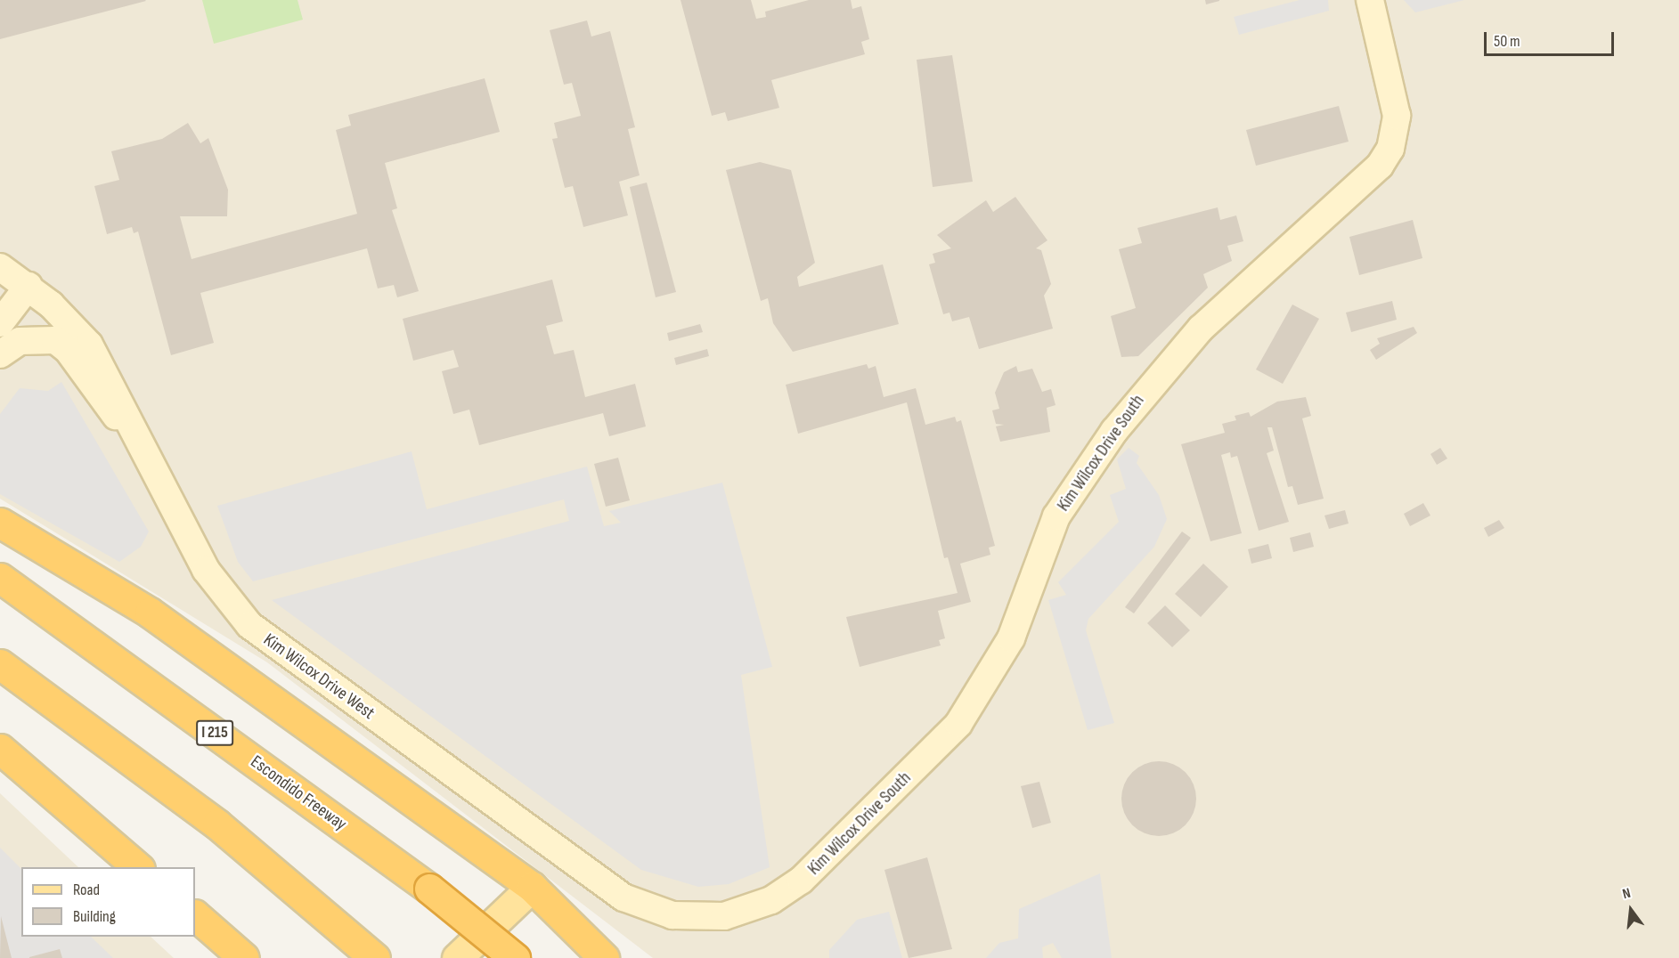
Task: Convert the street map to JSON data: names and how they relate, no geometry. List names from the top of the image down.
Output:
{
  "streets": {
    "highway": ["I 215", "Escondido Freeway"],
    "street": ["Kim Wilcox Drive South", "Kim Wilcox Drive West"]
  },
  "crossings": [
    ["Kim Wilcox Drive South", "Kim Wilcox Drive West"]
  ],
  "legend": ["Road", "Building"],
  "scale_bar": "50 m",
  "north": "top"
}
